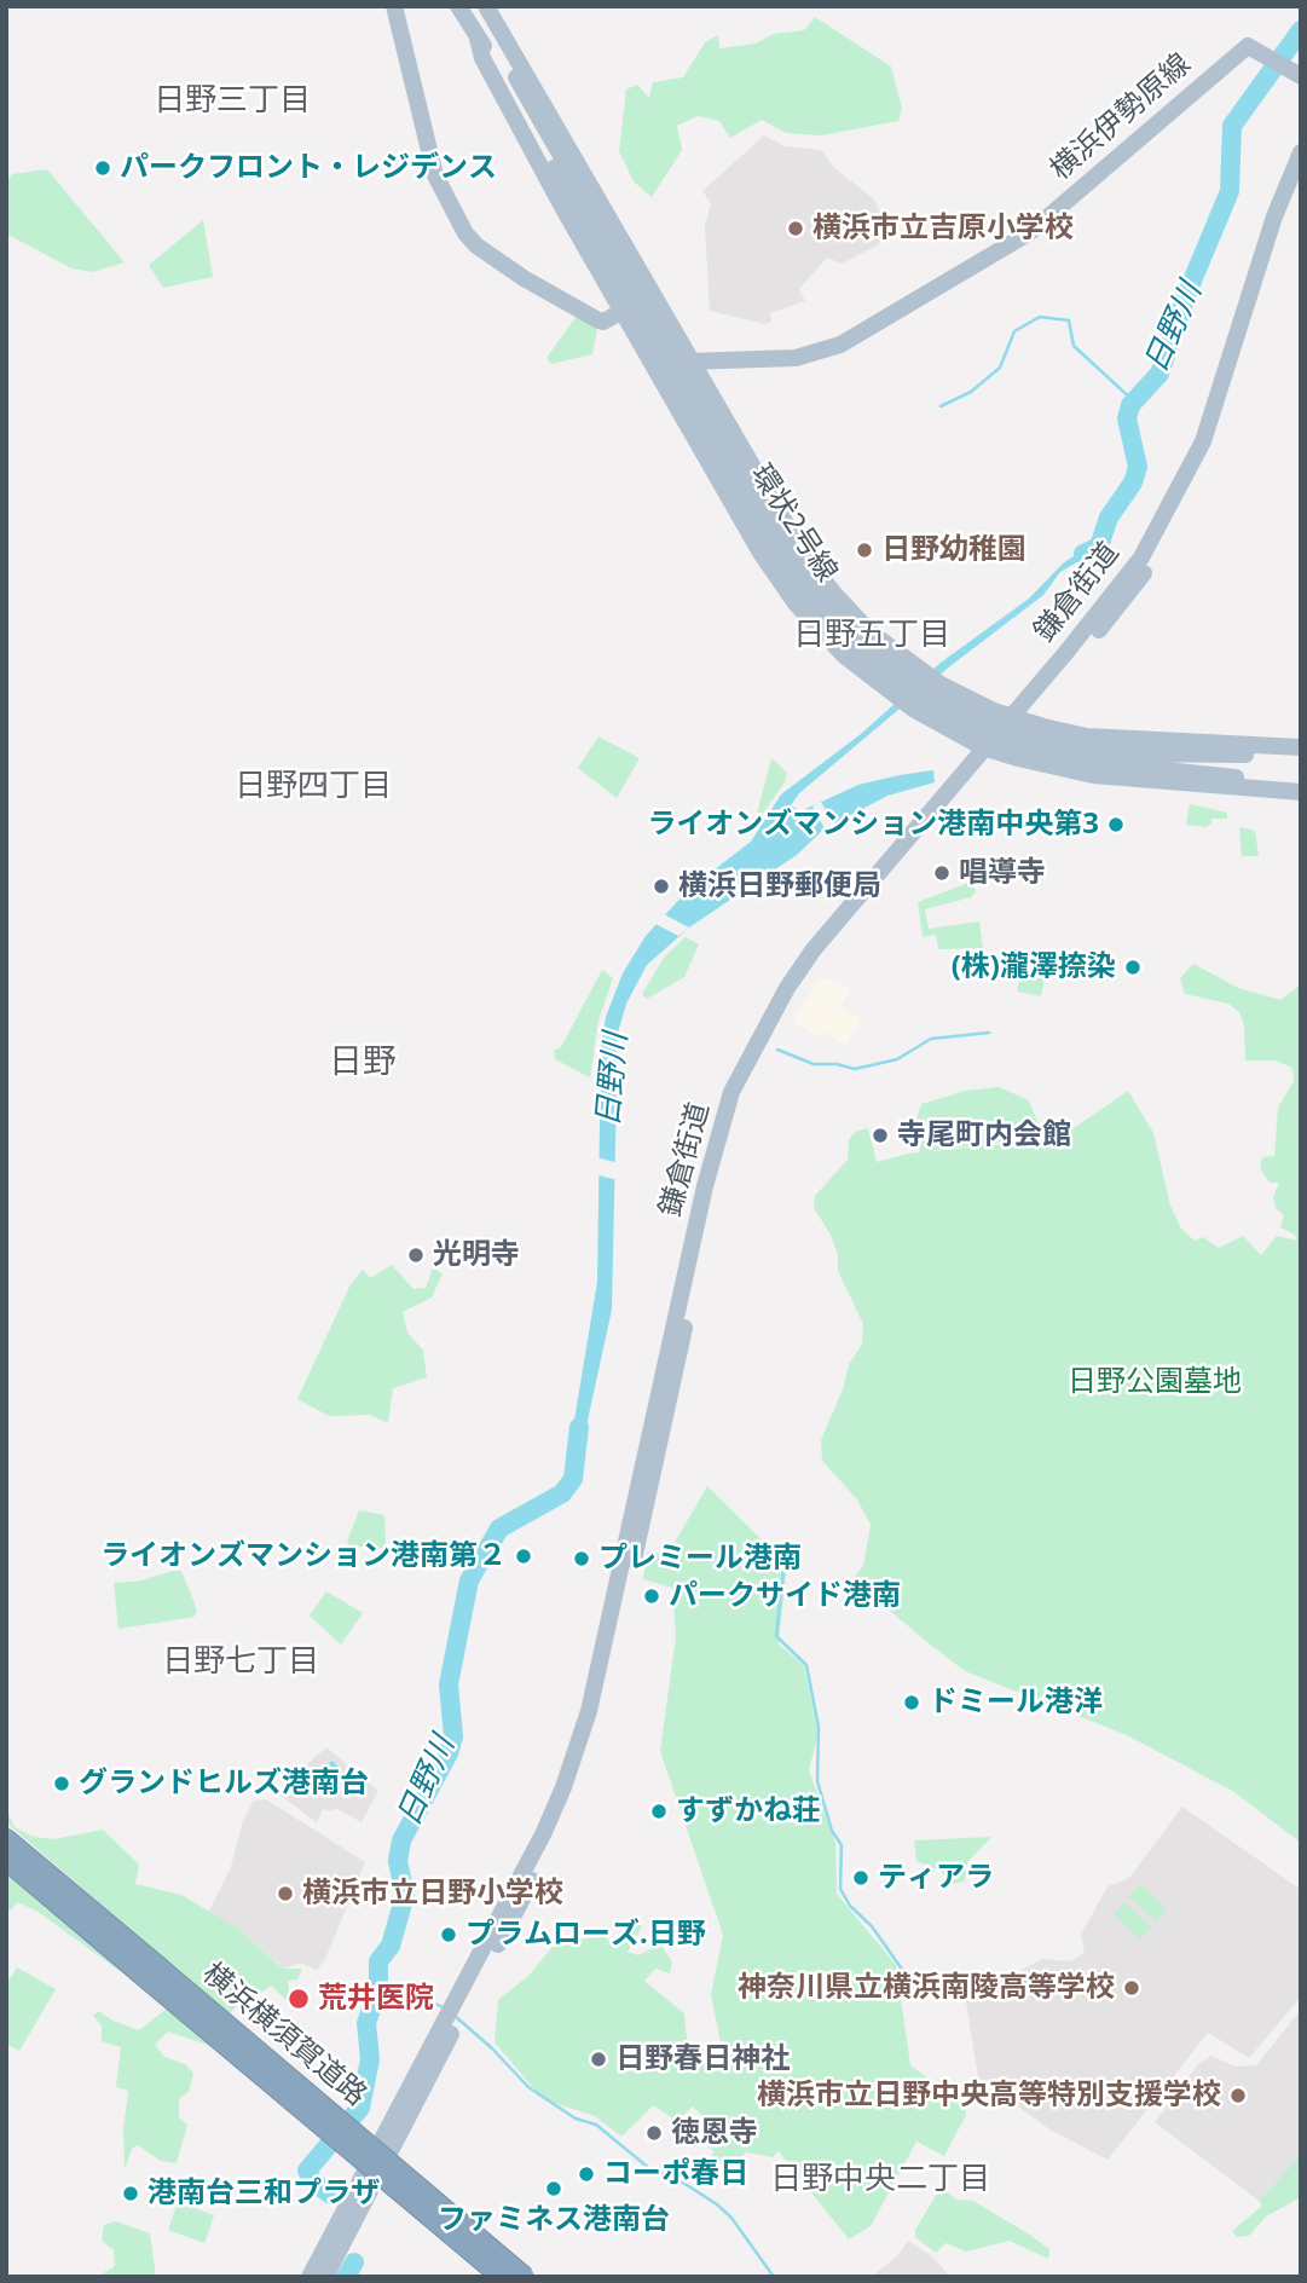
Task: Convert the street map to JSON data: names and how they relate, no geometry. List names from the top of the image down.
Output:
{
  "streets": {
    "highway": ["横浜横須賀道路"],
    "main road": ["横浜伊勢原線", "環状2号線", "鎌倉街道"]
  },
  "districts": [
    "日野三丁目",
    "日野五丁目",
    "日野四丁目",
    "日野",
    "日野七丁目",
    "日野中央二丁目"
  ],
  "water": ["日野川"],
  "parks": ["日野公園墓地"],
  "places": [
    "パークフロント・レジデンス",
    "横浜市立吉原小学校",
    "日野幼稚園",
    "ライオンズマンション港南中央第3",
    "唱導寺",
    "横浜日野郵便局",
    "(株)瀧澤捺染",
    "寺尾町内会館",
    "光明寺",
    "ライオンズマンション港南第２",
    "プレミール港南",
    "パークサイド港南",
    "ドミール港洋",
    "グランドヒルズ港南台",
    "すずかね荘",
    "ティアラ",
    "横浜市立日野小学校",
    "プラムローズ.日野",
    "神奈川県立横浜南陵高等学校",
    "荒井医院",
    "日野春日神社",
    "横浜市立日野中央高等特別支援学校",
    "徳恩寺",
    "コーポ春日",
    "ファミネス港南台",
    "港南台三和プラザ"
  ]
}
